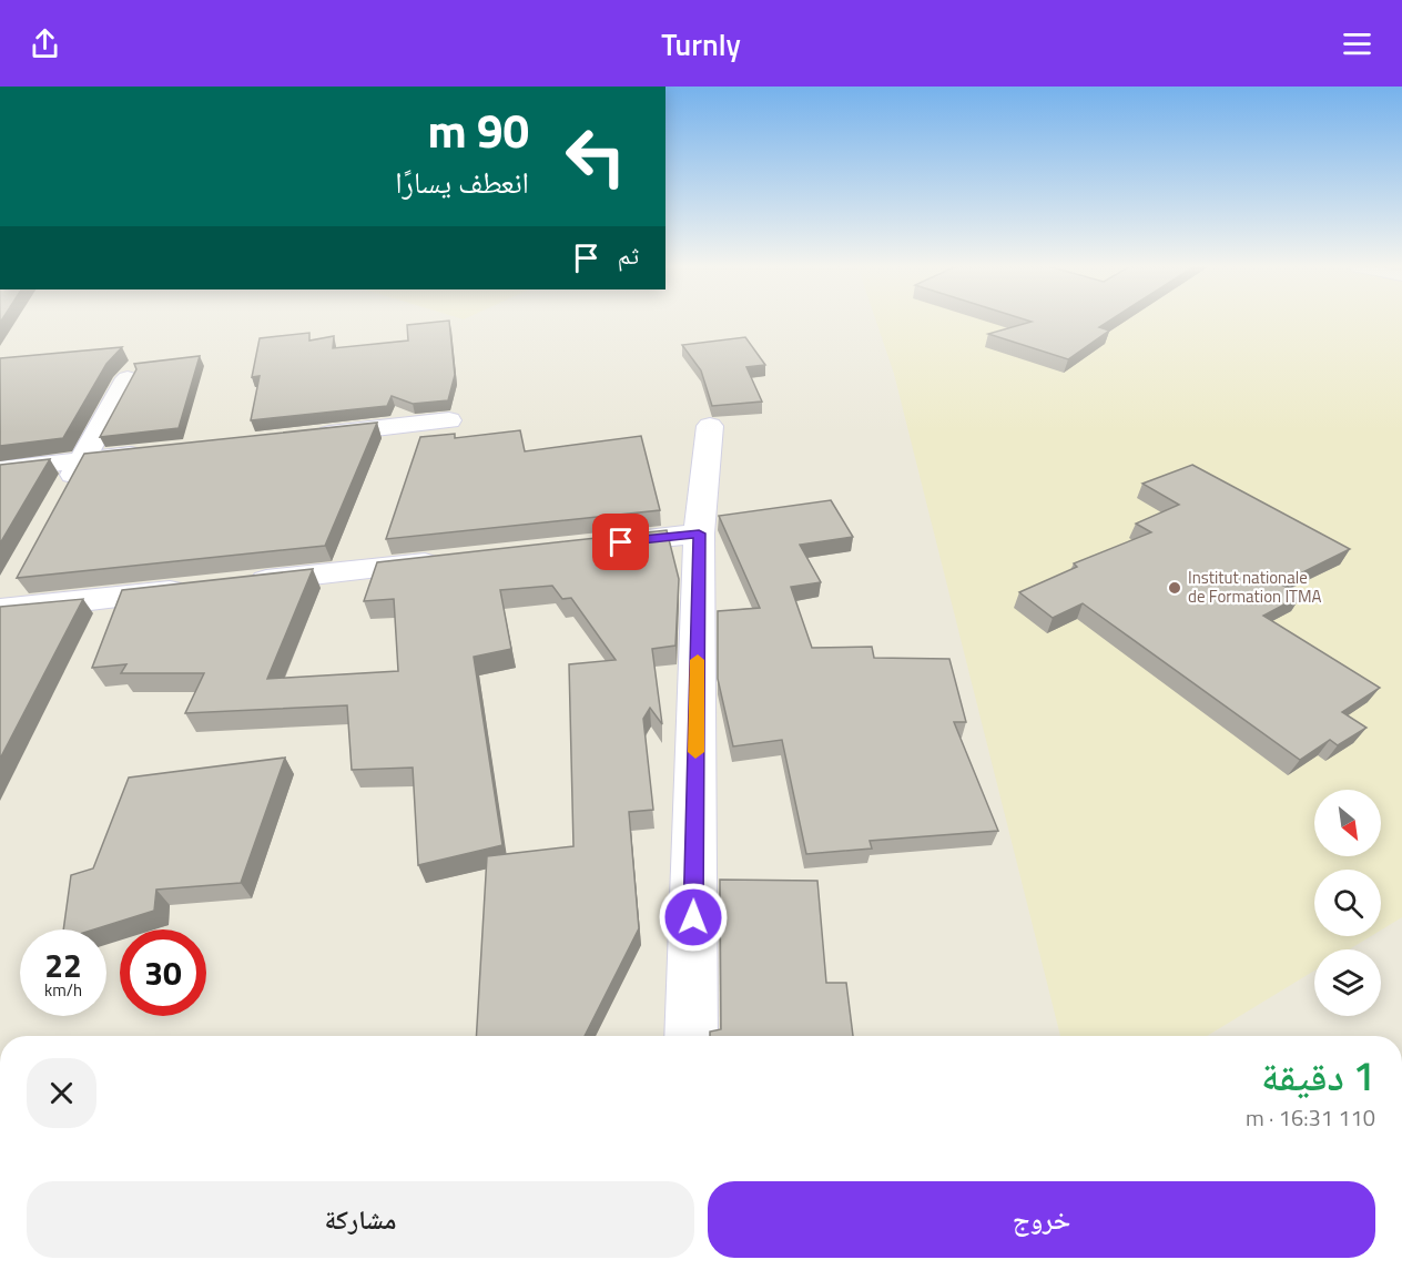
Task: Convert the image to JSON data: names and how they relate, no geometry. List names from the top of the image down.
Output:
{
  "places": ["Institut nationale de Formation ITMA"],
  "north": "bottom right",
  "page": {
    "header": "Turnly",
    "turn": ["90 m", "انعطف يسارًا"],
    "then": "ثم",
    "speed": "22 km/h",
    "limit": "30",
    "heading": ["1 دقيقة", "110 m · 16:31"],
    "buttons": ["خروج", "مشاركة"]
  }
}
